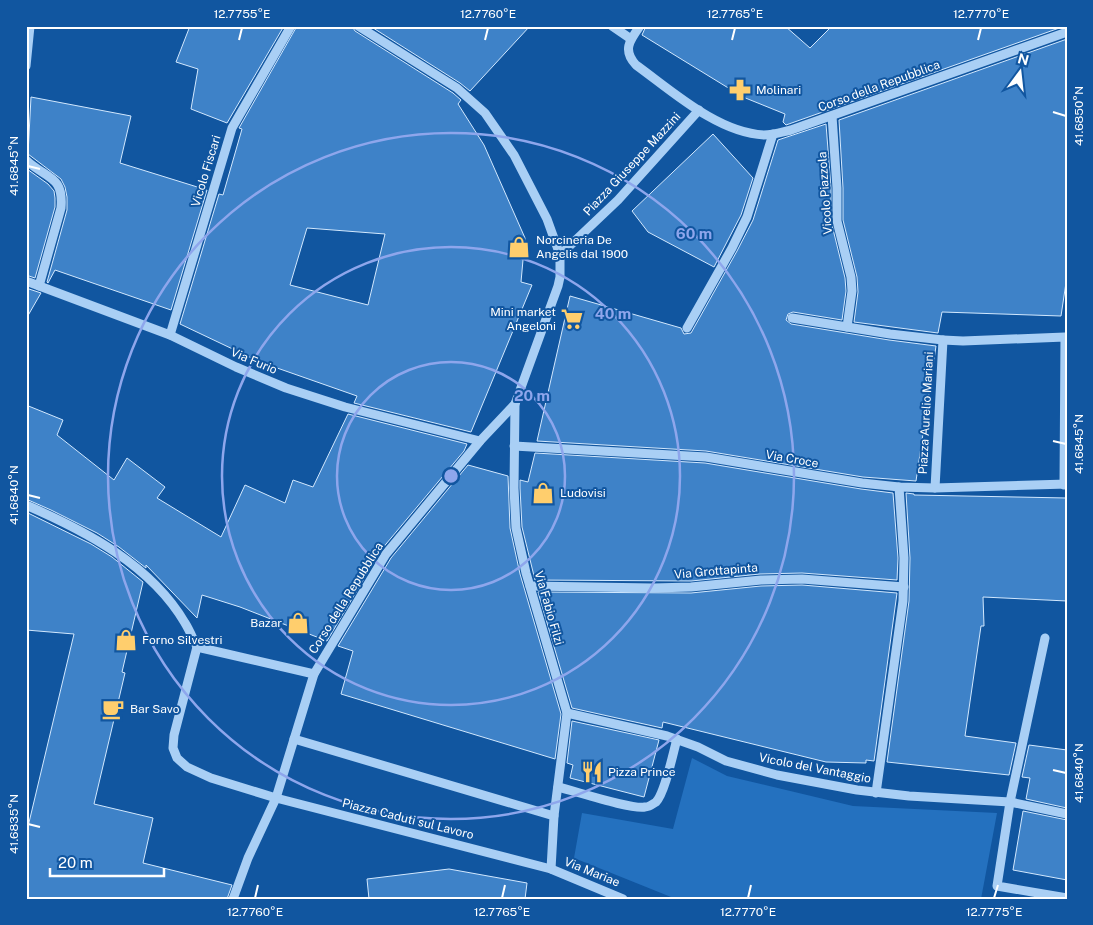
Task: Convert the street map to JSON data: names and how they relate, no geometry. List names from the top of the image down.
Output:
{
  "streets": {
    "street": [
      "Corso della Repubblica",
      "Piazza Giuseppe Mazzini",
      "Vicolo Fiscari",
      "Vicolo Piazzola",
      "Via Furio",
      "Piazza Aurelio Mariani",
      "Via Croce",
      "Via Grottapinta",
      "Via Fabio Filzi",
      "Vicolo del Vantaggio",
      "Piazza Caduti sul Lavoro",
      "Via Mariae"
    ]
  },
  "crossings": [
    ["Corso della Repubblica", "Piazza Giuseppe Mazzini"],
    ["Corso della Repubblica", "Vicolo Piazzola"],
    ["Corso della Repubblica", "Via Furio"],
    ["Corso della Repubblica", "Via Fabio Filzi"],
    ["Corso della Repubblica", "Piazza Caduti sul Lavoro"],
    ["Vicolo Fiscari", "Via Furio"],
    ["Piazza Aurelio Mariani", "Via Croce"],
    ["Via Croce", "Via Fabio Filzi"],
    ["Via Grottapinta", "Via Fabio Filzi"],
    ["Via Fabio Filzi", "Vicolo del Vantaggio"],
    ["Piazza Caduti sul Lavoro", "Via Mariae"]
  ],
  "places": {
    "pharmacy": ["Molinari"],
    "shop": [
      "Norcineria De Angelis dal 1900",
      "Ludovisi",
      "Bazar",
      "Forno Silvestri"
    ],
    "supermarket": ["Mini market Angeloni"],
    "cafe": ["Bar Savo"],
    "restaurant": ["Pizza Prince"]
  },
  "scale_bar": "20 m",
  "north": "top",
  "coordinates": [
    "12.7755°E",
    "12.7760°E",
    "12.7765°E",
    "12.7770°E",
    "41.6850°N",
    "41.6845°N",
    "41.6840°N",
    "41.6835°N",
    "12.7775°E"
  ],
  "rings": ["60 m", "40 m", "20 m"]
}
